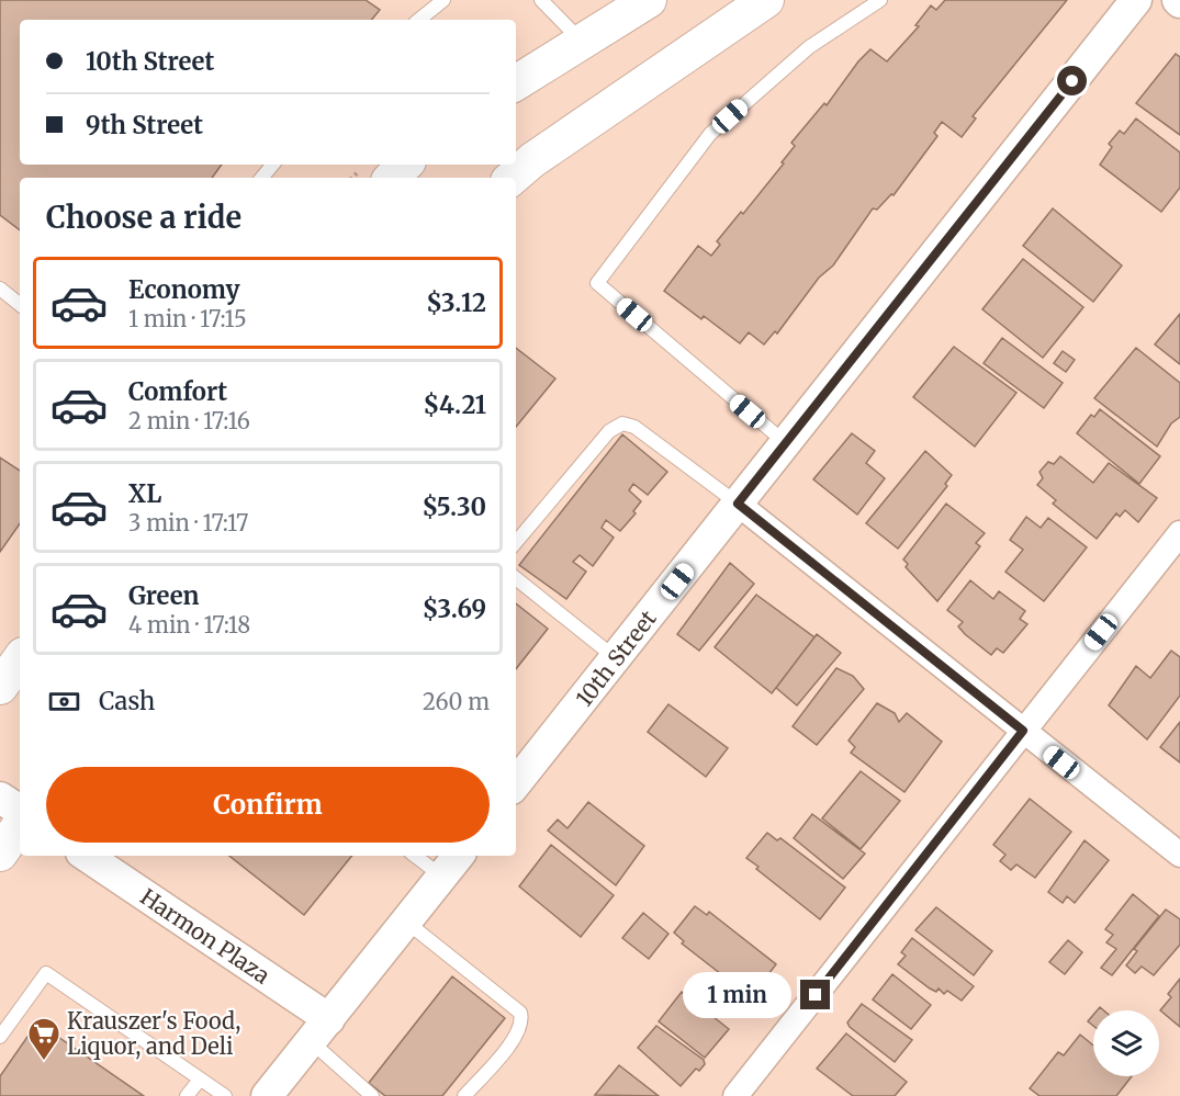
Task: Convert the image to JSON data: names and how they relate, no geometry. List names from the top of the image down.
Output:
{
  "streets": {
    "street": ["10th Street", "Harmon Plaza"]
  },
  "places": {
    "supermarket": ["Krauszer's Food, Liquor, and Deli"]
  },
  "page": {
    "banner": ["10th Street", "9th Street"],
    "heading": "Choose a ride",
    "list": [
      {
        "name": "Economy",
        "note": "1 min · 17:15",
        "value": "$3.12"
      },
      {
        "name": "Comfort",
        "note": "2 min · 17:16",
        "value": "$4.21"
      },
      {
        "name": "XL",
        "note": "3 min · 17:17",
        "value": "$5.30"
      },
      {
        "name": "Green",
        "note": "4 min · 17:18",
        "value": "$3.69"
      }
    ],
    "pay": ["Cash", "260 m"],
    "buttons": "Confirm",
    "bubble": "1 min"
  }
}
